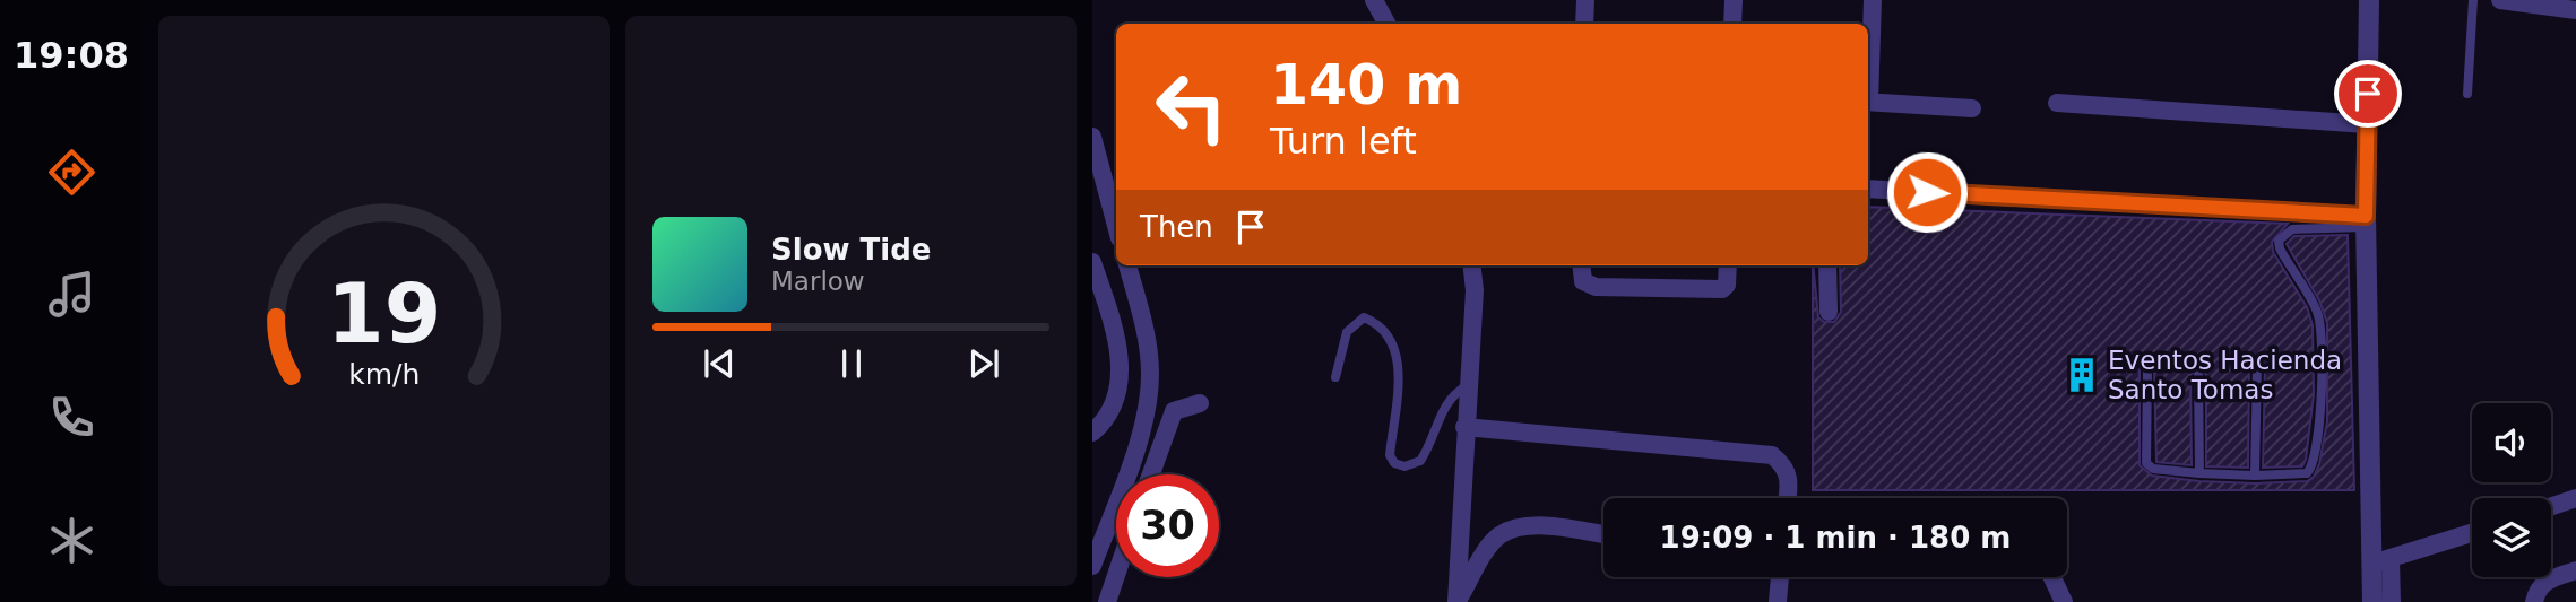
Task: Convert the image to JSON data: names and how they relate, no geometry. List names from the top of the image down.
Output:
{
  "places": {
    "building": ["Eventos Hacienda Santo Tomas"]
  },
  "page": {
    "tabs": "19:08",
    "turn": ["140 m", "Turn left"],
    "then": "Then",
    "song": ["Slow Tide", "Marlow"],
    "limit": "30",
    "trip": "19:09 · 1 min · 180 m",
    "gauge": ["19", "km/h"]
  }
}
